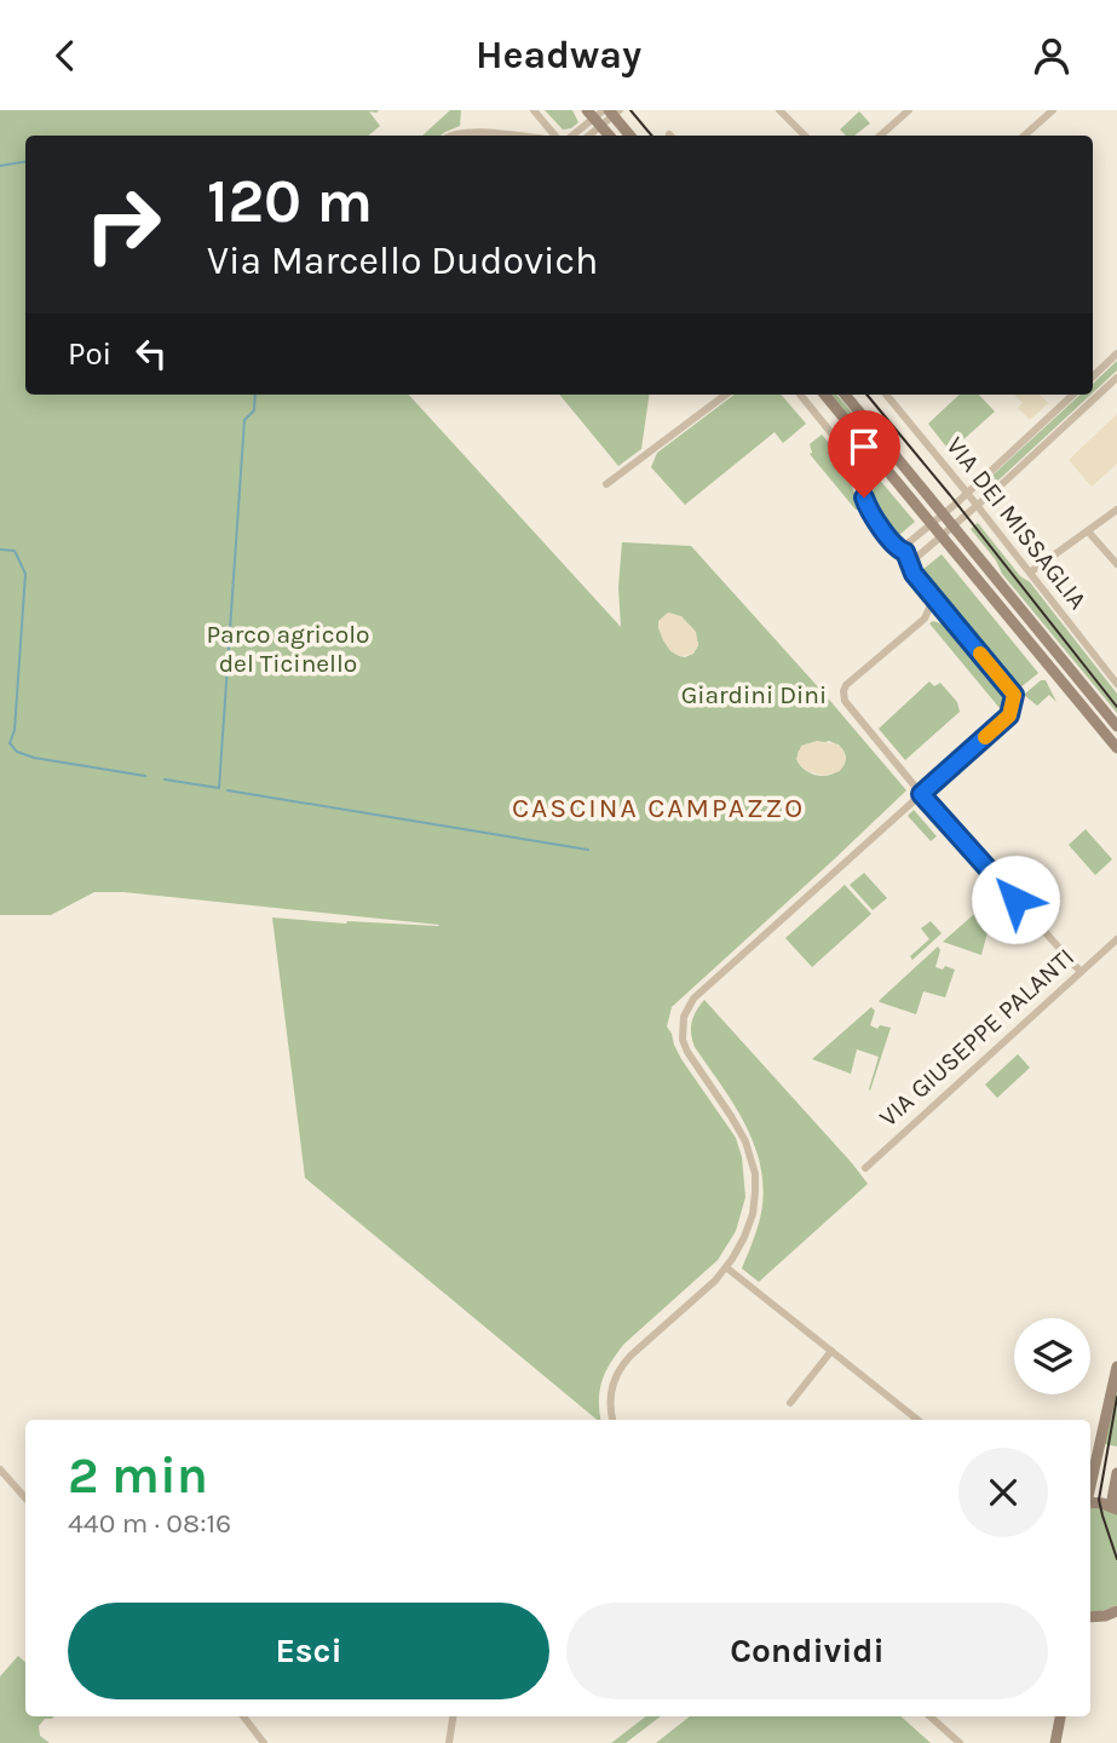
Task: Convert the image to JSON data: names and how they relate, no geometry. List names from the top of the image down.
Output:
{
  "streets": {
    "main road": ["VIA DEI MISSAGLIA"],
    "street": ["VIA GIUSEPPE PALANTI"]
  },
  "districts": ["CASCINA CAMPAZZO"],
  "parks": ["Parco agricolo del Ticinello", "Giardini Dini"],
  "page": {
    "header": "Headway",
    "turn": ["120 m", "Via Marcello Dudovich"],
    "then": "Poi",
    "heading": ["2 min", "440 m · 08:16"],
    "buttons": ["Esci", "Condividi"]
  }
}
